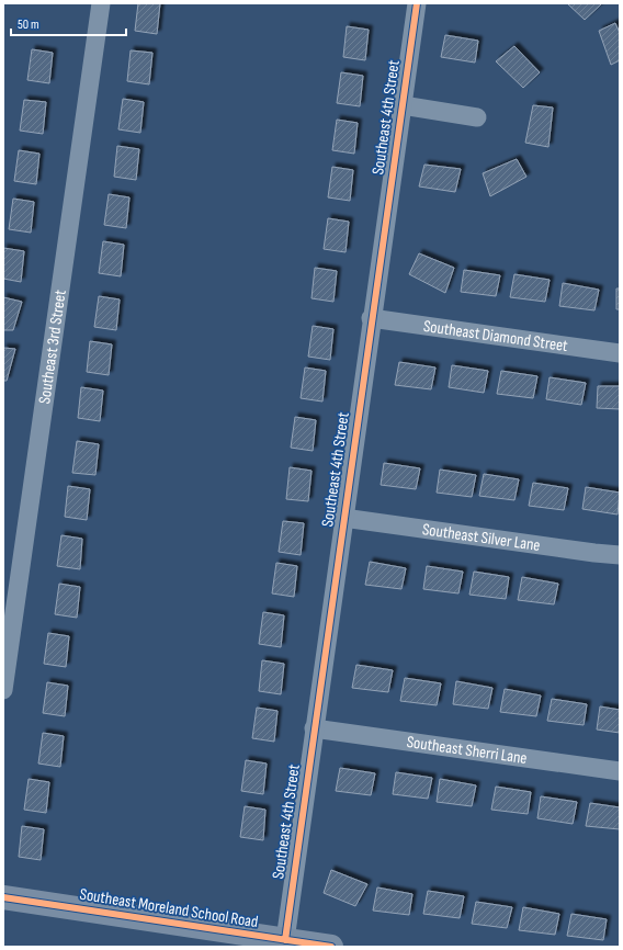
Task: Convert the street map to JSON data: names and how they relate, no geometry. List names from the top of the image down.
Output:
{
  "streets": {
    "main road": ["Southeast Moreland School Road"],
    "street": [
      "Southeast 4th Street",
      "Southeast Diamond Street",
      "Southeast 3rd Street",
      "Southeast Silver Lane",
      "Southeast Sherri Lane"
    ]
  },
  "crossings": [
    ["Southeast 4th Street", "Southeast Diamond Street"],
    ["Southeast 4th Street", "Southeast Silver Lane"],
    ["Southeast 4th Street", "Southeast Sherri Lane"],
    ["Southeast 4th Street", "Southeast Moreland School Road"]
  ],
  "scale_bar": "50 m"
}
